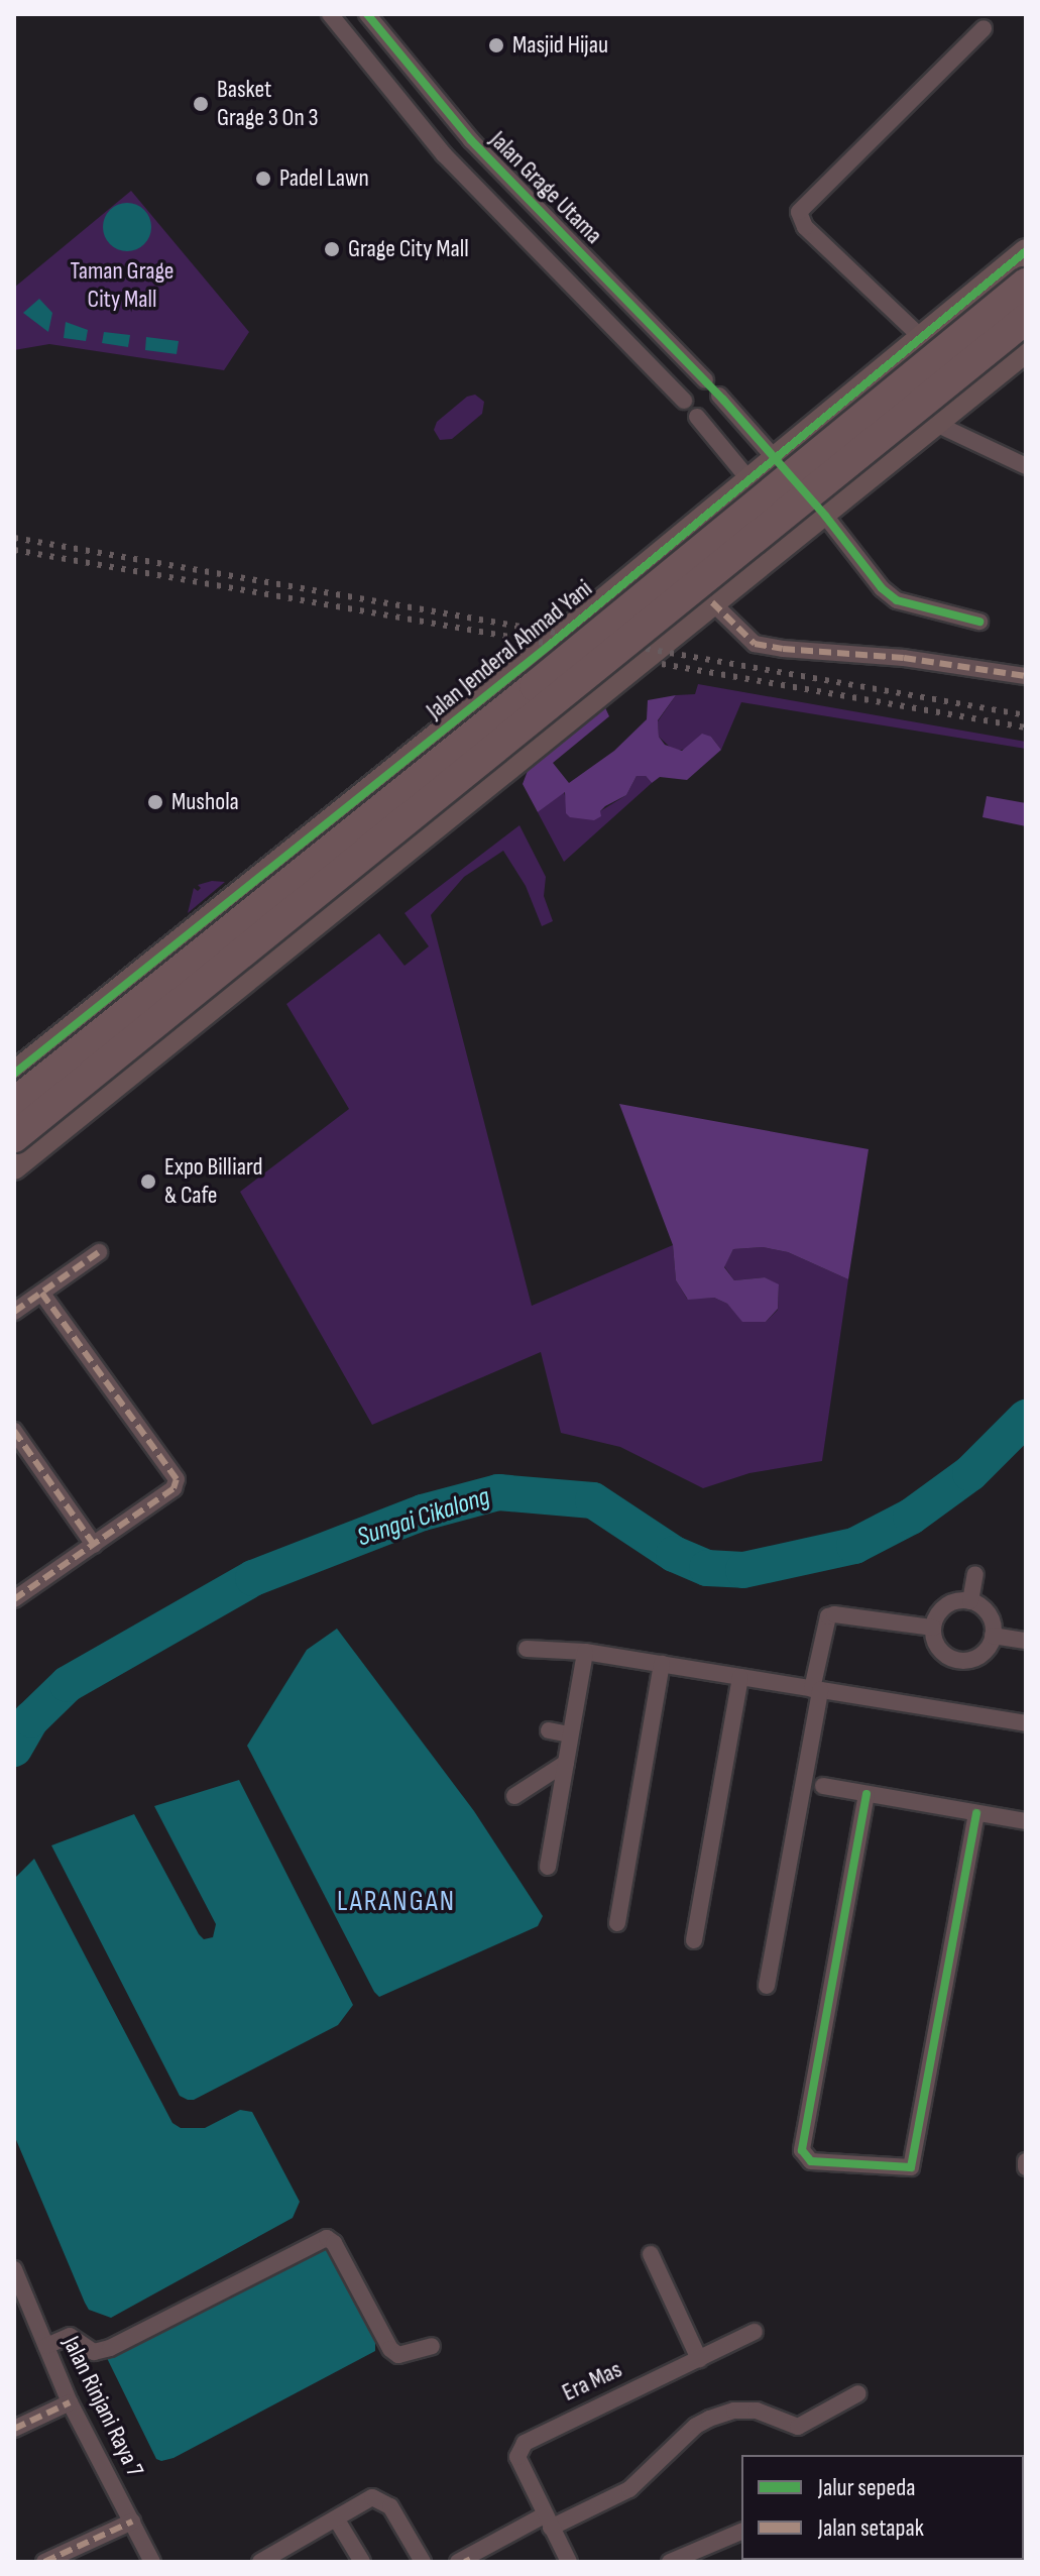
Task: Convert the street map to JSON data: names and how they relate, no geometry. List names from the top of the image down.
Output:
{
  "streets": {
    "highway": ["Jalan Jenderal Ahmad Yani"],
    "street": ["Jalan Grage Utama", "Era Mas", "Jalan Rinjani Raya 7"]
  },
  "districts": ["LARANGAN"],
  "water": ["Sungai Cikalong"],
  "parks": ["Taman Grage City Mall"],
  "places": [
    "Masjid Hijau",
    "Basket Grage 3 On 3",
    "Padel Lawn",
    "Grage City Mall",
    "Mushola",
    "Expo Billiard & Cafe"
  ],
  "legend": ["Jalur sepeda", "Jalan setapak"]
}
